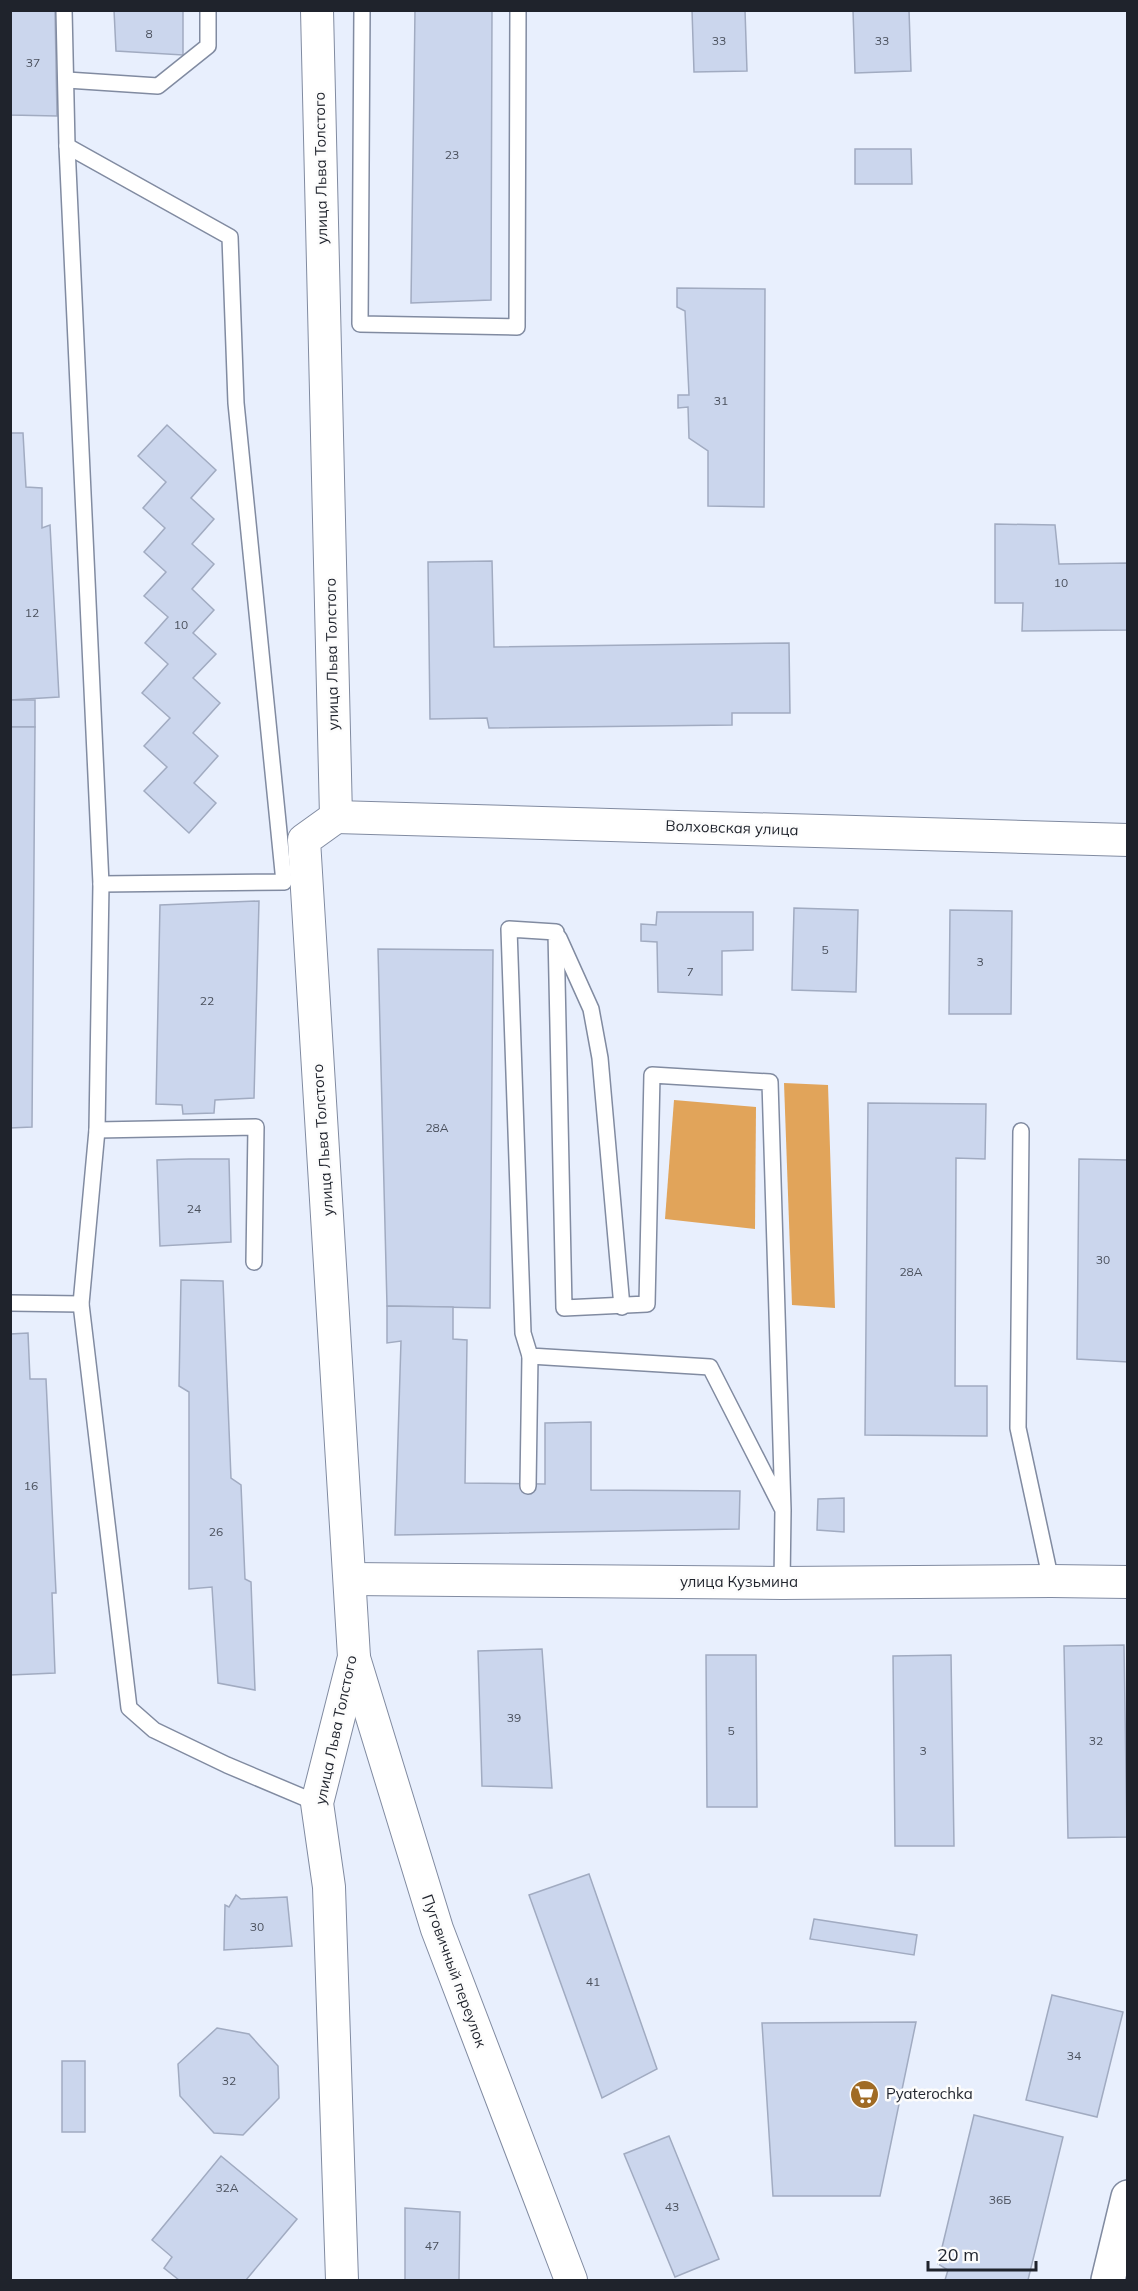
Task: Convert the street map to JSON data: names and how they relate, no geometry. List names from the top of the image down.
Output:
{
  "streets": {
    "street": [
      "улица Льва Толстого",
      "Волховская улица",
      "улица Кузьмина",
      "Пуговичный переулок"
    ]
  },
  "crossings": [
    ["улица Льва Толстого", "Волховская улица"],
    ["улица Льва Толстого", "улица Кузьмина"],
    ["улица Льва Толстого", "Пуговичный переулок"]
  ],
  "places": {
    "supermarket": ["Pyaterochka"]
  },
  "house_numbers": [
    "8",
    "33",
    "33",
    "37",
    "23",
    "31",
    "10",
    "12",
    "10",
    "5",
    "3",
    "7",
    "22",
    "28А",
    "24",
    "30",
    "28А",
    "16",
    "26",
    "39",
    "5",
    "32",
    "3",
    "30",
    "41",
    "34",
    "32",
    "32А",
    "36Б",
    "43",
    "47"
  ],
  "scale_bar": "20 m"
}
